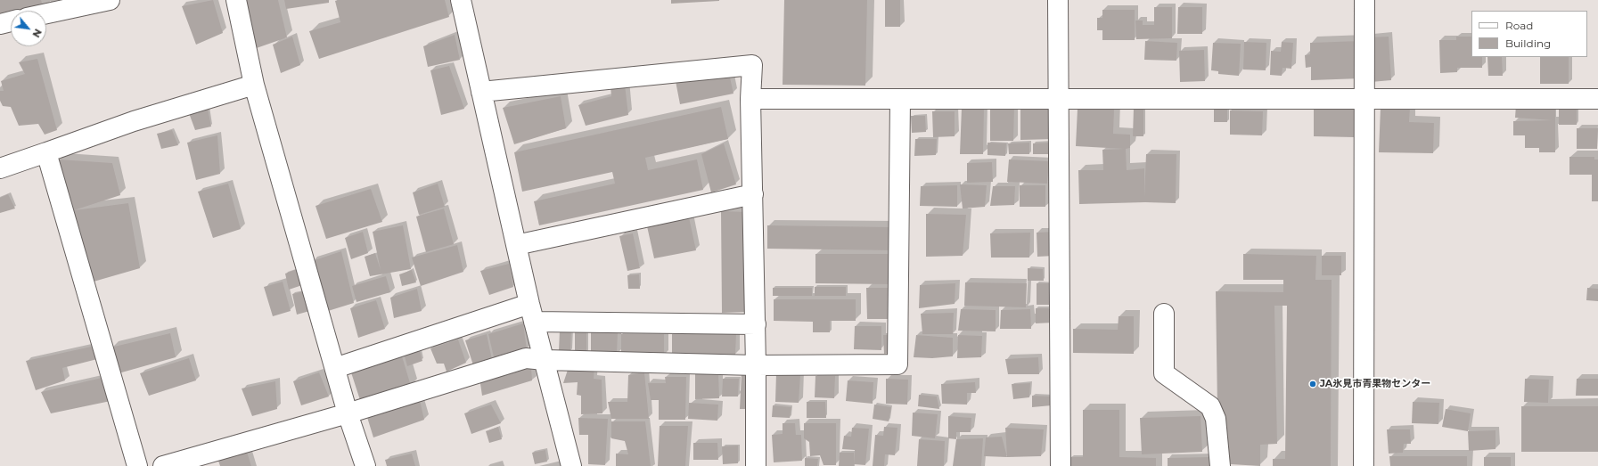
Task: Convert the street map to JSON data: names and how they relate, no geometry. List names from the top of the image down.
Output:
{
  "places": ["JA氷見市青果物センター"],
  "legend": ["Road", "Building"],
  "north": "bottom right"
}
